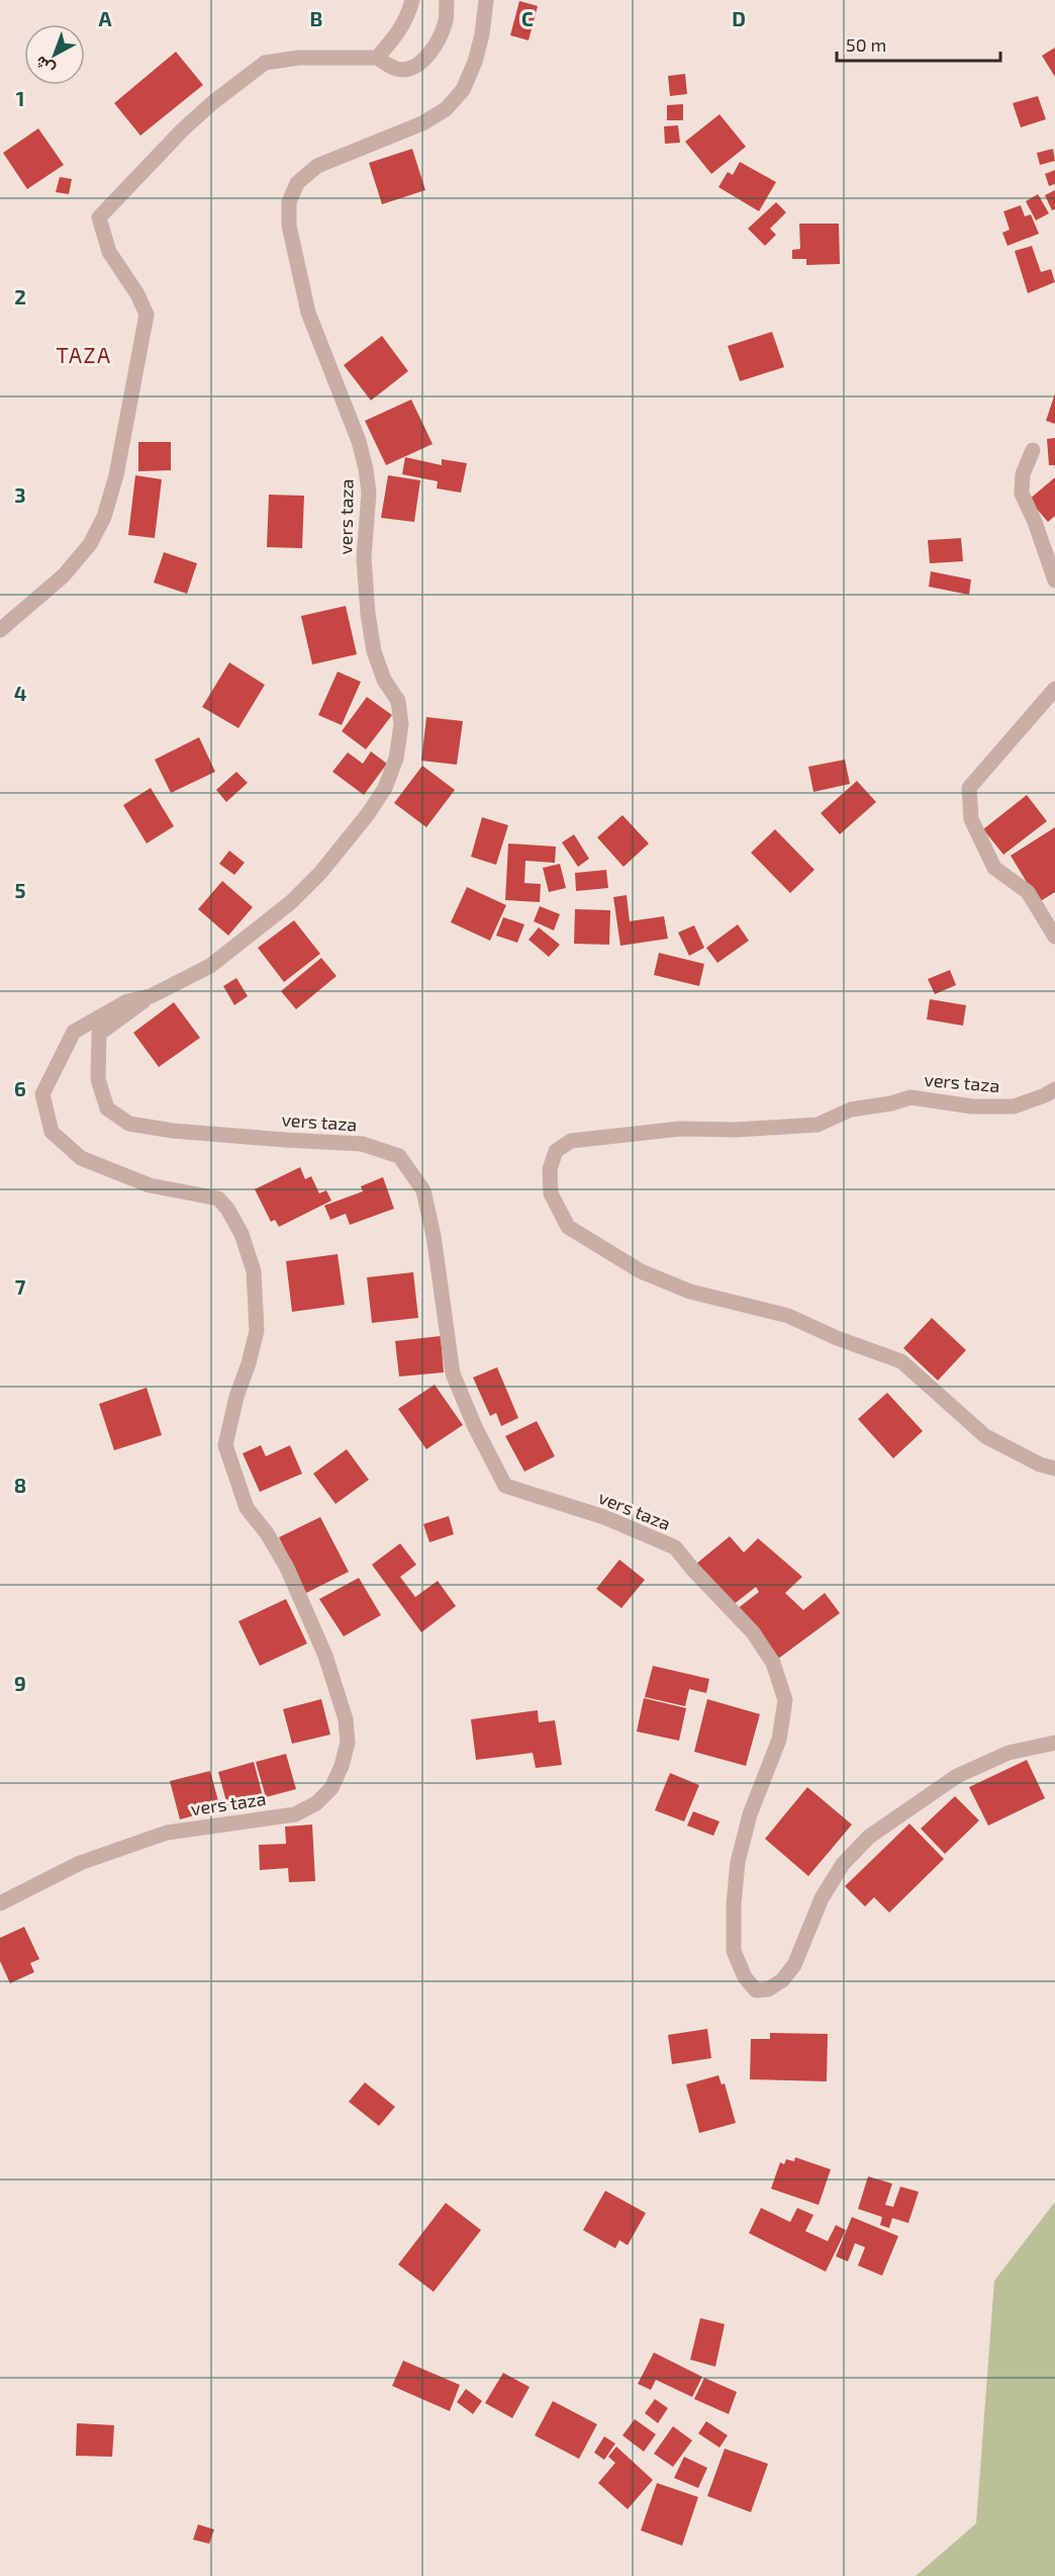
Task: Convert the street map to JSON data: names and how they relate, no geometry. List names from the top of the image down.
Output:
{
  "streets": {
    "street": ["vers taza"]
  },
  "districts": ["TAZA"],
  "scale_bar": "50 m",
  "north": "bottom left",
  "grid": {
    "columns": [
      "A",
      "B",
      "C",
      "D"
    ],
    "rows": [
      "1",
      "2",
      "3",
      "4",
      "5",
      "6",
      "7",
      "8",
      "9"
    ]
  }
}
